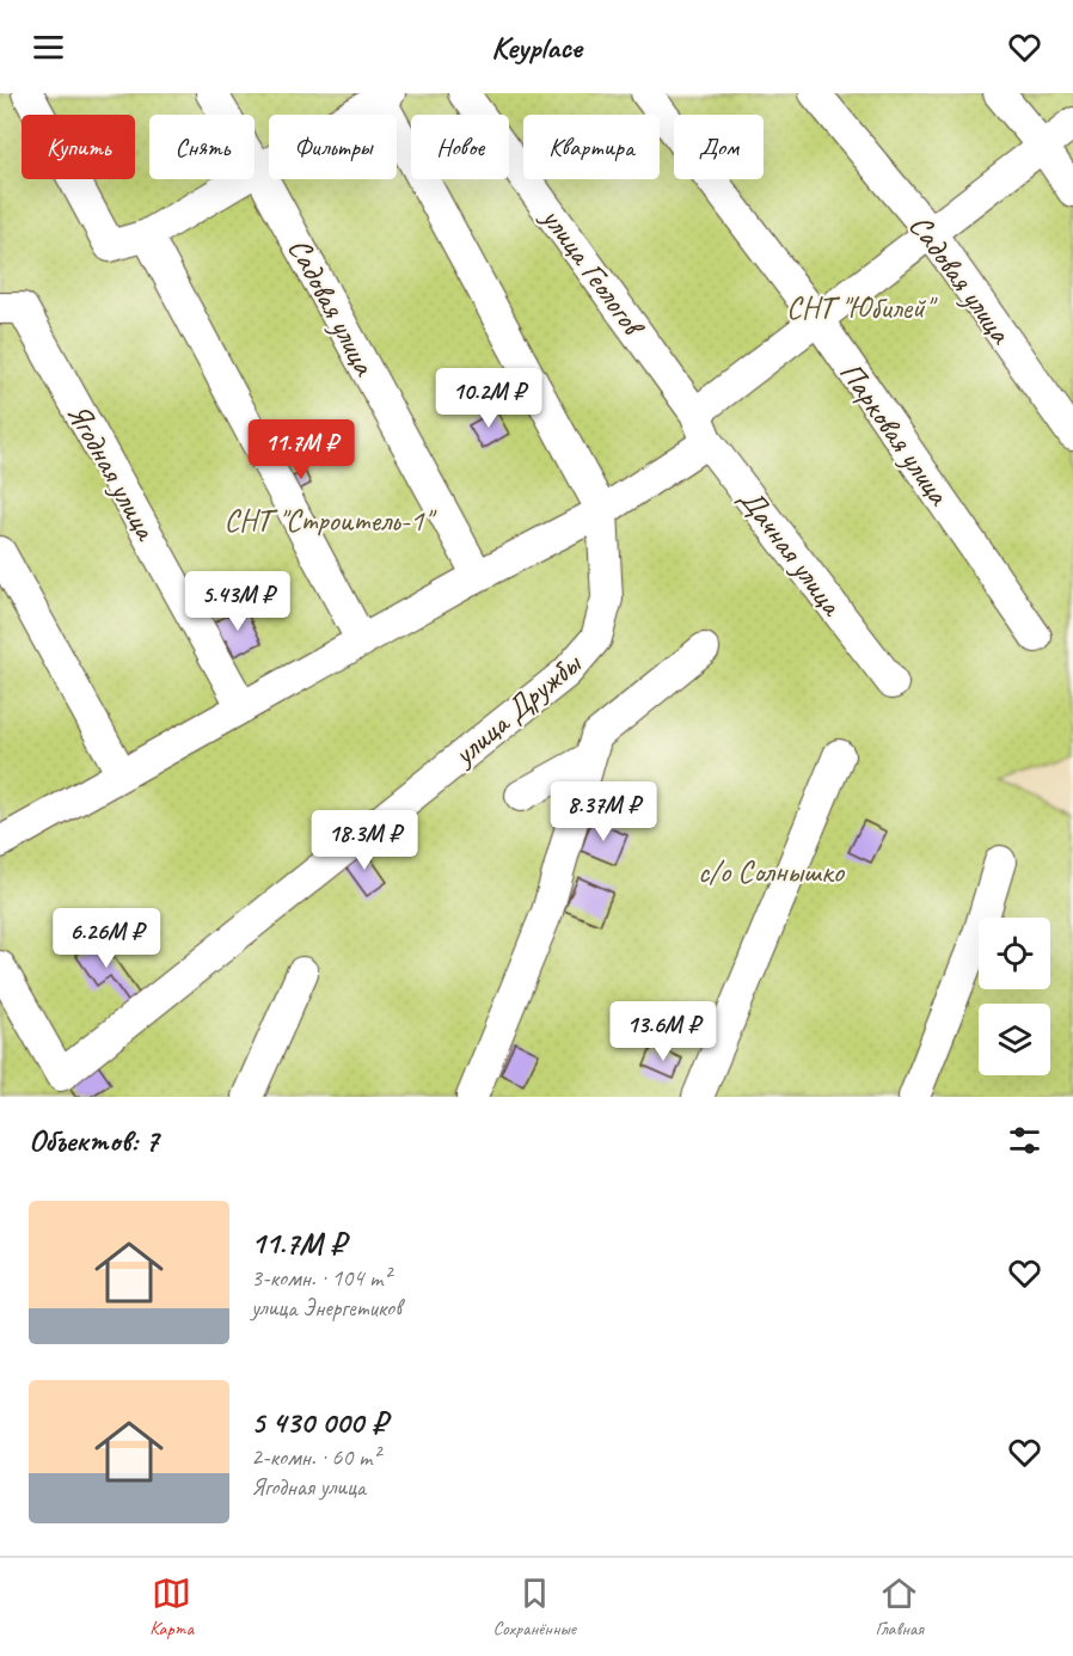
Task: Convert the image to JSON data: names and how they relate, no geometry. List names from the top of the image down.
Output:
{
  "streets": {
    "street": [
      "улица Геологов",
      "Садовая улица",
      "Парковая улица",
      "Ягодная улица",
      "Дачная улица",
      "улица Дружбы"
    ]
  },
  "crossings": [
    ["улица Геологов", "Дачная улица"]
  ],
  "parks": ["СНТ \"Юбилей\"", "СНТ \"Строитель-1\"", "с/о Солнышко"],
  "page": {
    "header": "Keyplace",
    "chip": [
      "Купить",
      "Снять",
      "Фильтры",
      "Новое",
      "Квартира",
      "Дом"
    ],
    "price": [
      "10.2M ₽",
      "11.7M ₽",
      "5.43M ₽",
      "8.37M ₽",
      "18.3M ₽",
      "6.26M ₽",
      "13.6M ₽"
    ],
    "heading": "Объектов: 7",
    "list": [
      {
        "name": "11.7M ₽",
        "note": "3-комн. · 104 m² · улица Энергетиков"
      },
      {
        "name": "5 430 000 ₽",
        "note": "2-комн. · 60 m² · Ягодная улица"
      }
    ],
    "tabs": ["Карта", "Сохранённые", "Главная"]
  }
}
